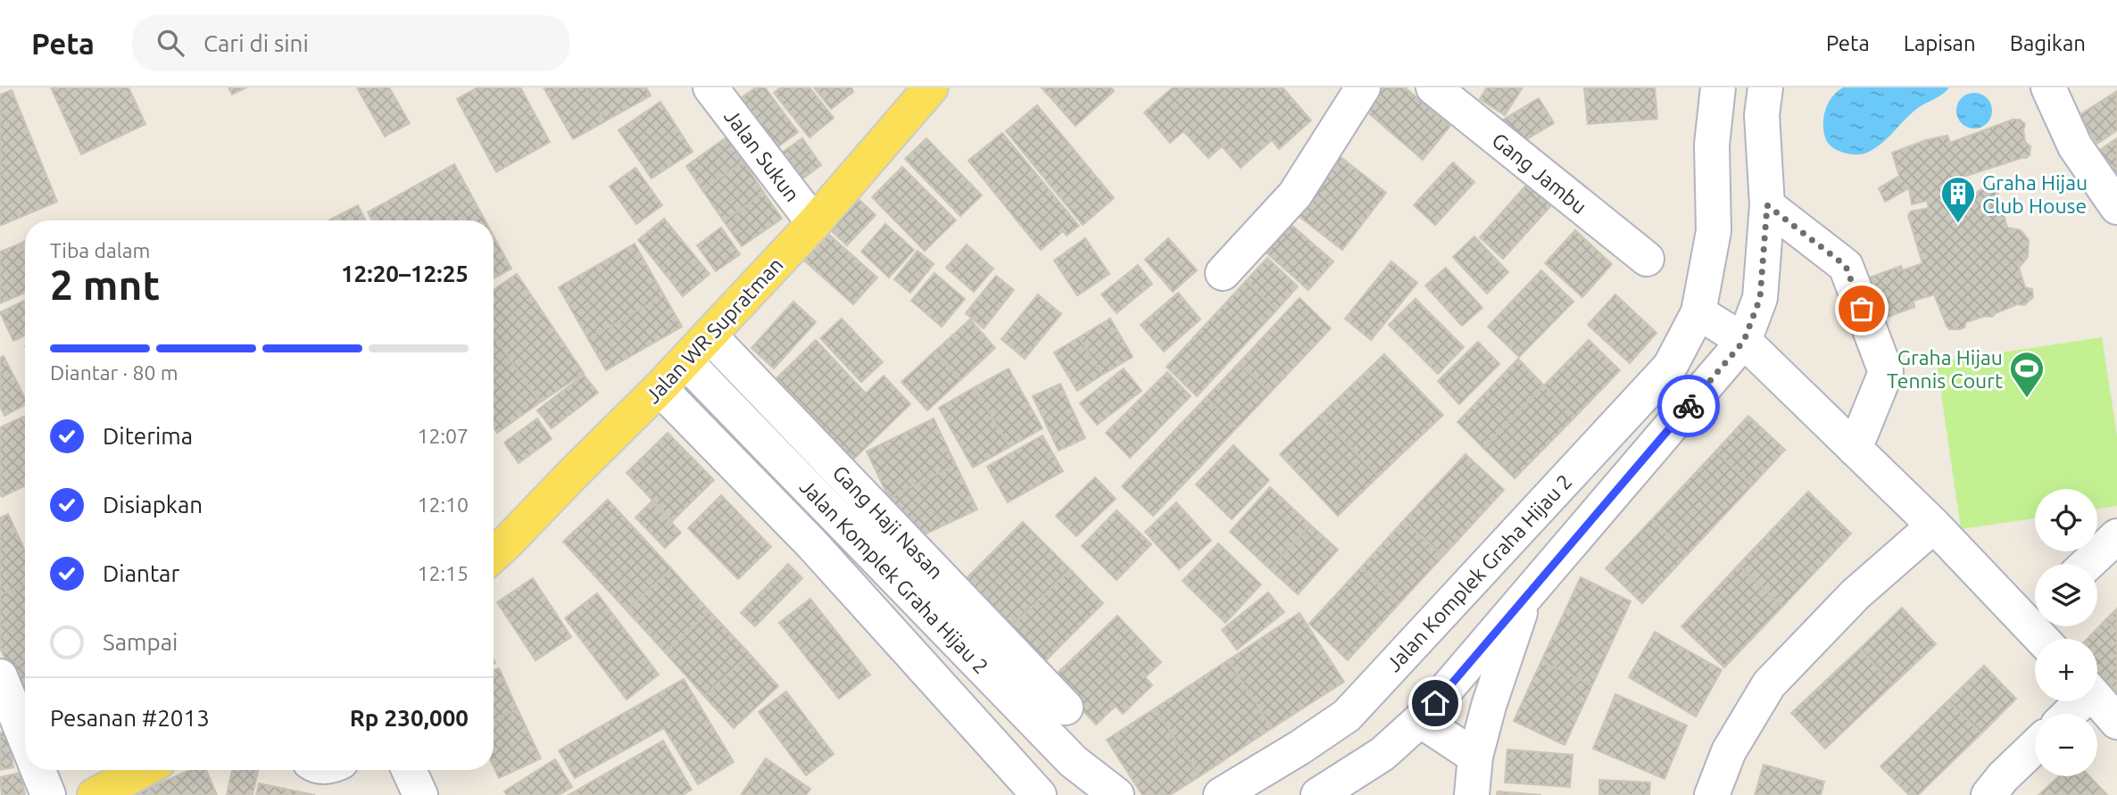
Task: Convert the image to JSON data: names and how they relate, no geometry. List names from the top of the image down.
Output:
{
  "streets": {
    "main road": ["Jalan WR Supratman"],
    "street": [
      "Jalan Sukun",
      "Gang Jambu",
      "Gang Haji Nasan",
      "Jalan Komplek Graha Hijau 2"
    ]
  },
  "crossings": [
    ["Jalan Sukun", "Jalan WR Supratman"],
    ["Jalan WR Supratman", "Gang Haji Nasan"],
    ["Jalan WR Supratman", "Jalan Komplek Graha Hijau 2"]
  ],
  "places": {
    "building": ["Graha Hijau Club House"],
    "sports": ["Graha Hijau Tennis Court"]
  },
  "page": {
    "header": "Peta",
    "search": "Cari di sini",
    "nav": ["Peta", "Lapisan", "Bagikan"],
    "heading": ["2 mnt", "Tiba dalam", "12:20–12:25"],
    "panel": ["Pesanan #2013", "Rp 230,000"],
    "bar": "Diantar · 80 m",
    "list": [
      ["Diterima", "12:07"],
      ["Disiapkan", "12:10"],
      ["Diantar", "12:15"],
      "Sampai"
    ],
    "map_buttons": ["+", "−"]
  }
}
